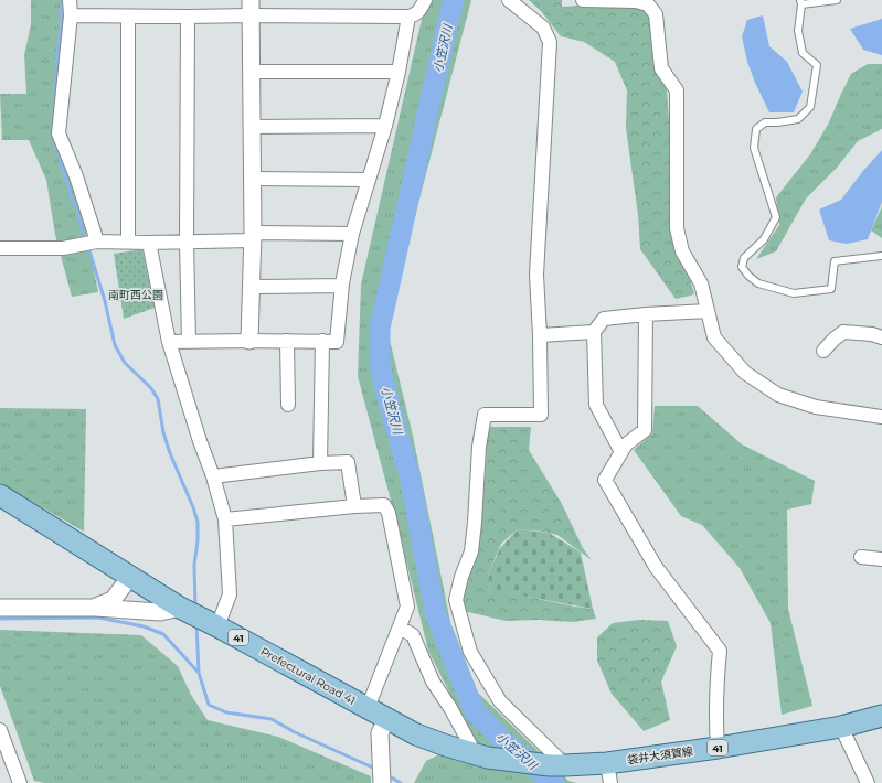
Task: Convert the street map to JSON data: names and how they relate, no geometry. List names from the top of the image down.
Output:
{
  "streets": {
    "main road": ["41", "Prefectural Road 41", "袋井大須賀線"]
  },
  "crossings": [
    ["Prefectural Road 41", "袋井大須賀線"]
  ],
  "water": ["小笠沢川"],
  "parks": ["南町西公園"]
}
